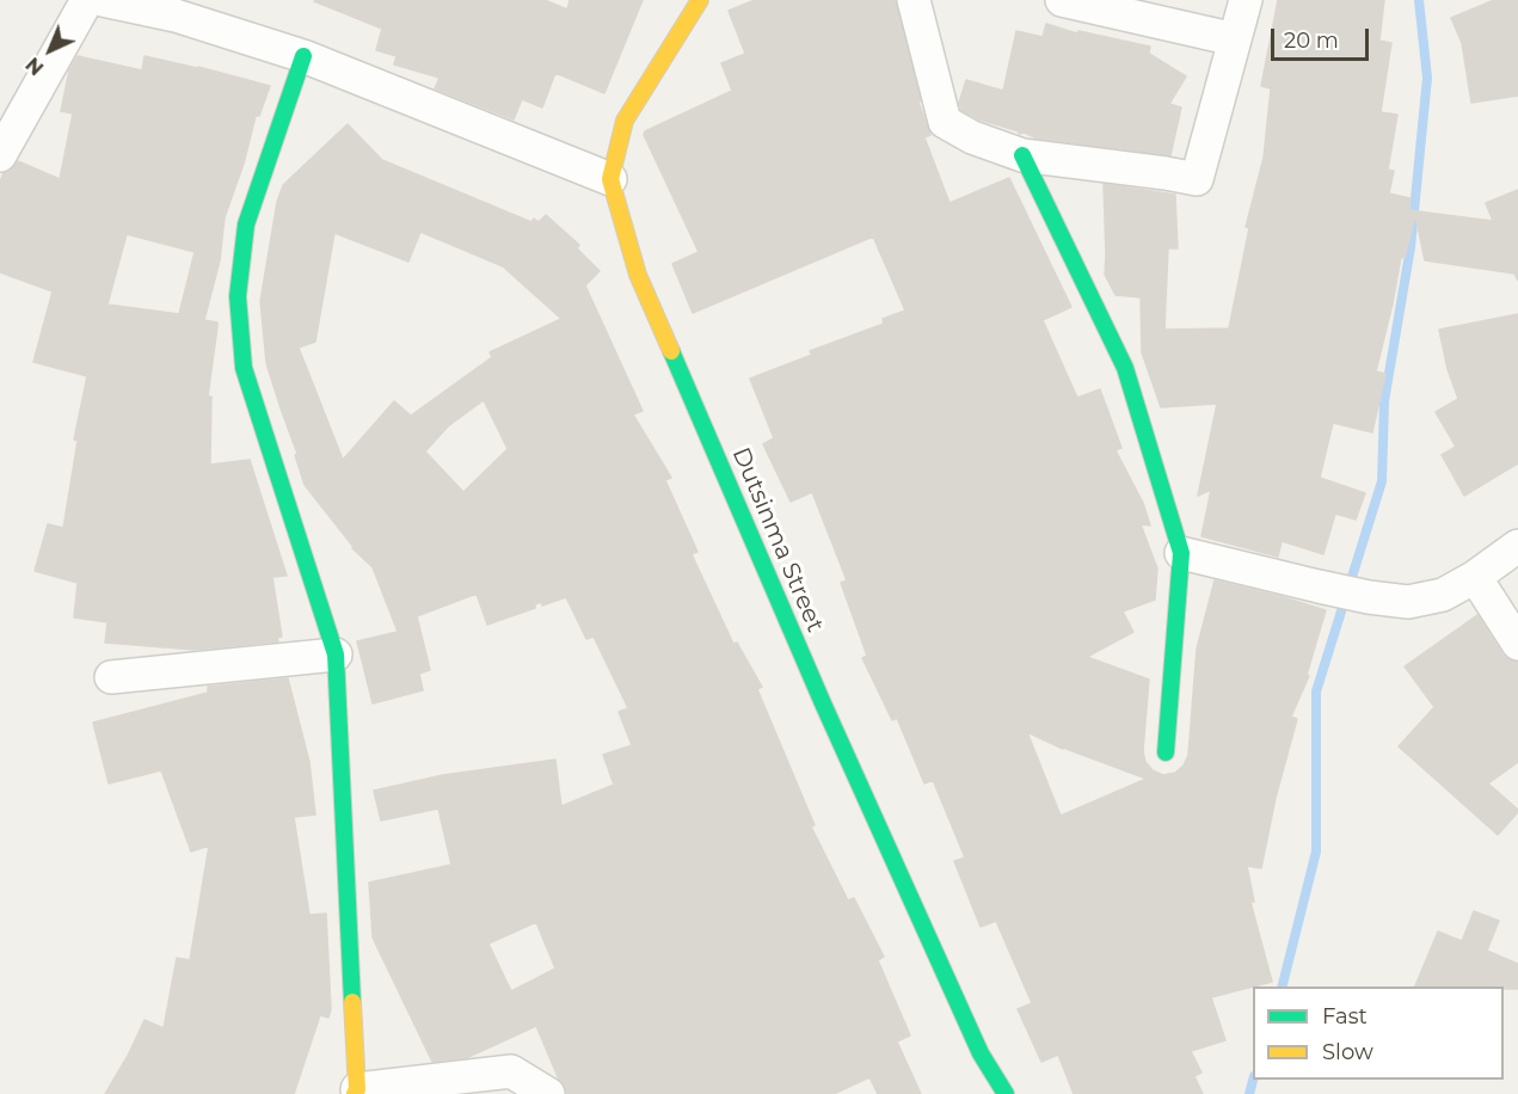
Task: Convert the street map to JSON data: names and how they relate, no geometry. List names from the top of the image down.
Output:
{
  "streets": {
    "street": ["Dutsinma Street"]
  },
  "legend": ["Fast", "Slow"],
  "scale_bar": "20 m",
  "north": "bottom left"
}
